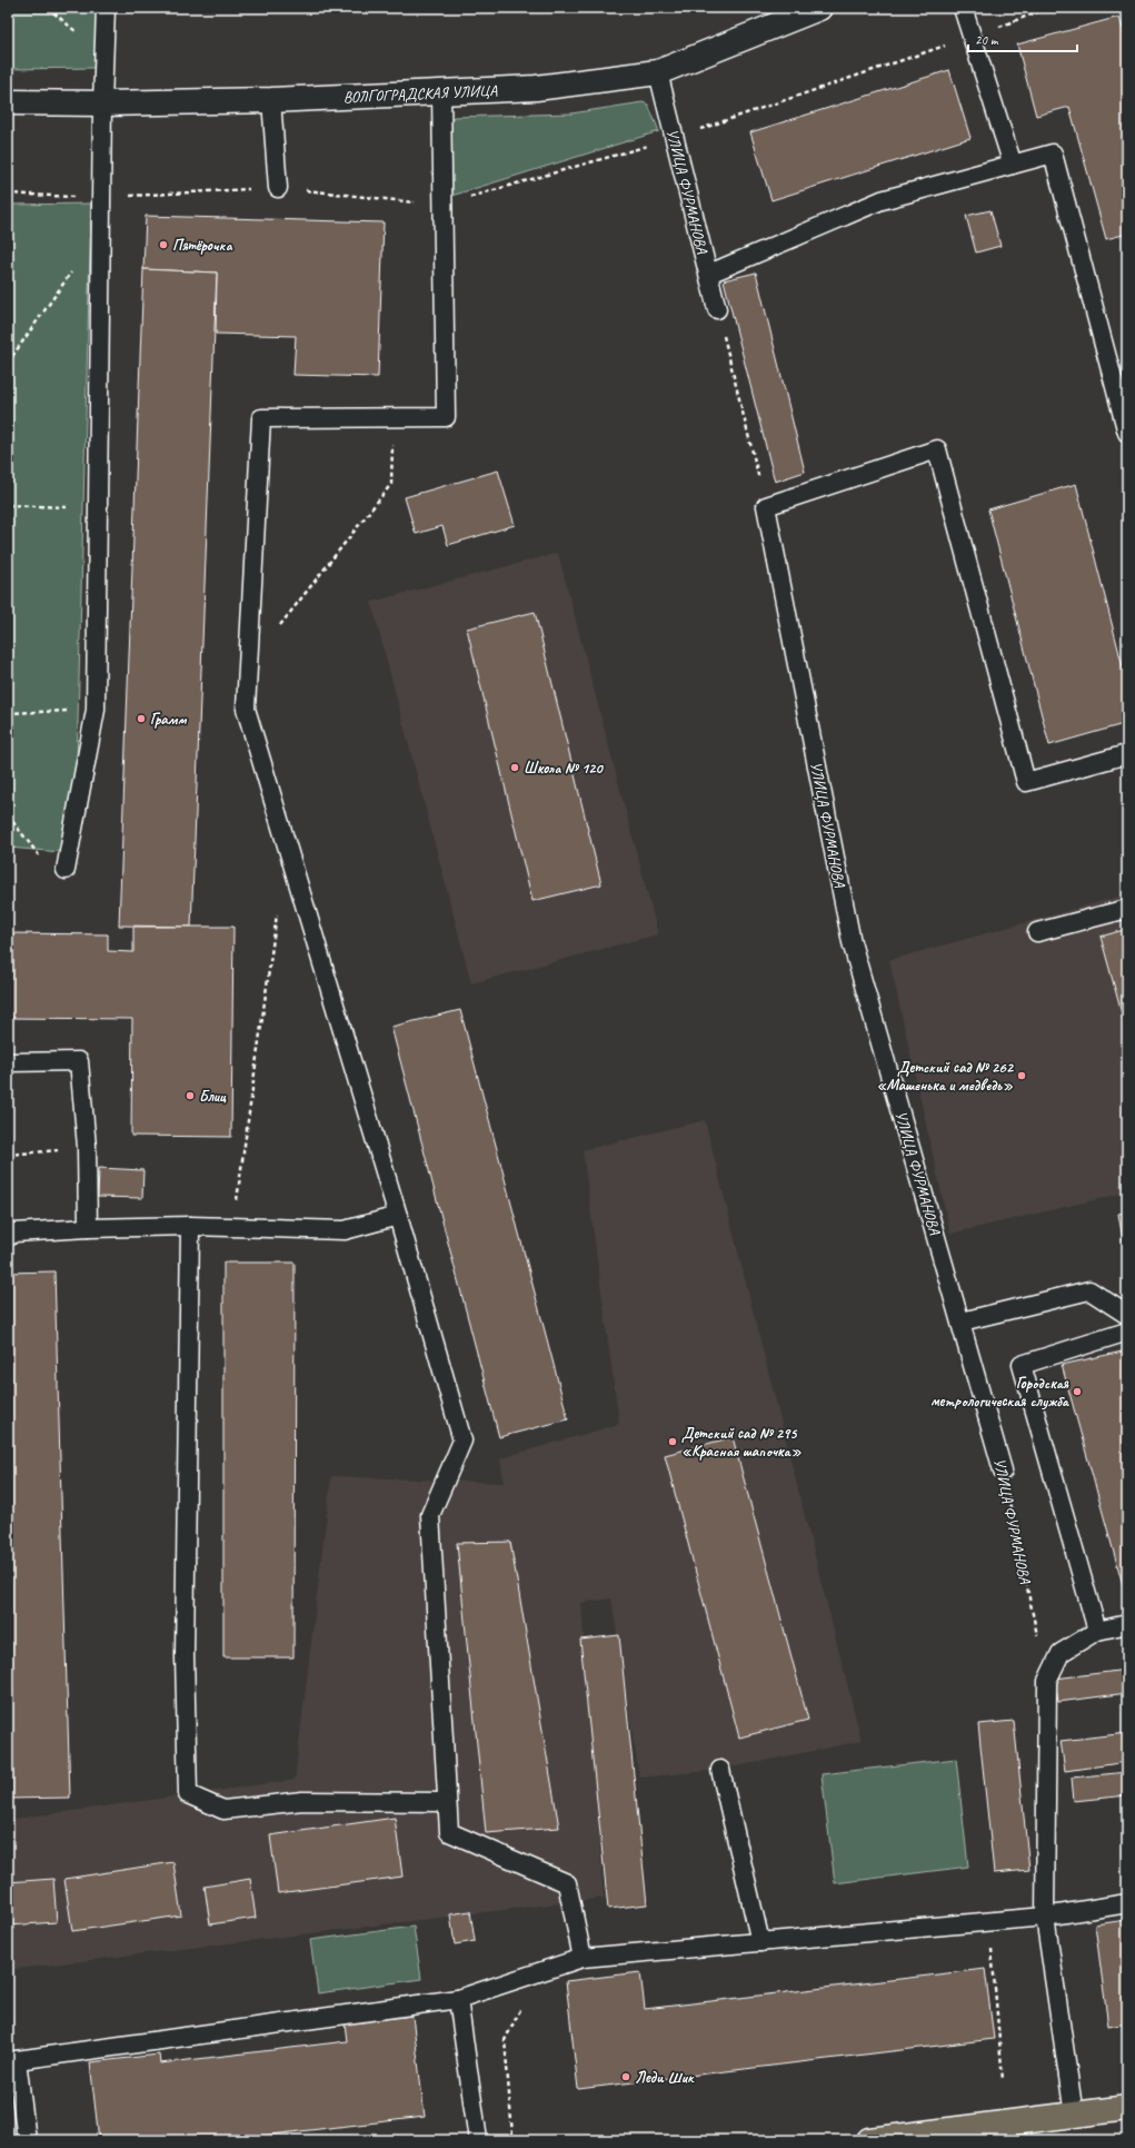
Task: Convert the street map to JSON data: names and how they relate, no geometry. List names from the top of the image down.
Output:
{
  "streets": {
    "main road": ["ВОЛГОГРАДСКАЯ УЛИЦА"],
    "lane": ["УЛИЦА ФУРМАНОВА"]
  },
  "crossings": [
    ["ВОЛГОГРАДСКАЯ УЛИЦА", "УЛИЦА ФУРМАНОВА"]
  ],
  "places": [
    "Пятёрочка",
    "Грамм",
    "Школа № 120",
    "Детский сад № 262 «Машенька и медведь»",
    "Блиц",
    "Городская метрологическая служба",
    "Детский сад № 295 «Красная шапочка»",
    "Леди Шик"
  ],
  "scale_bar": "20 m"
}
